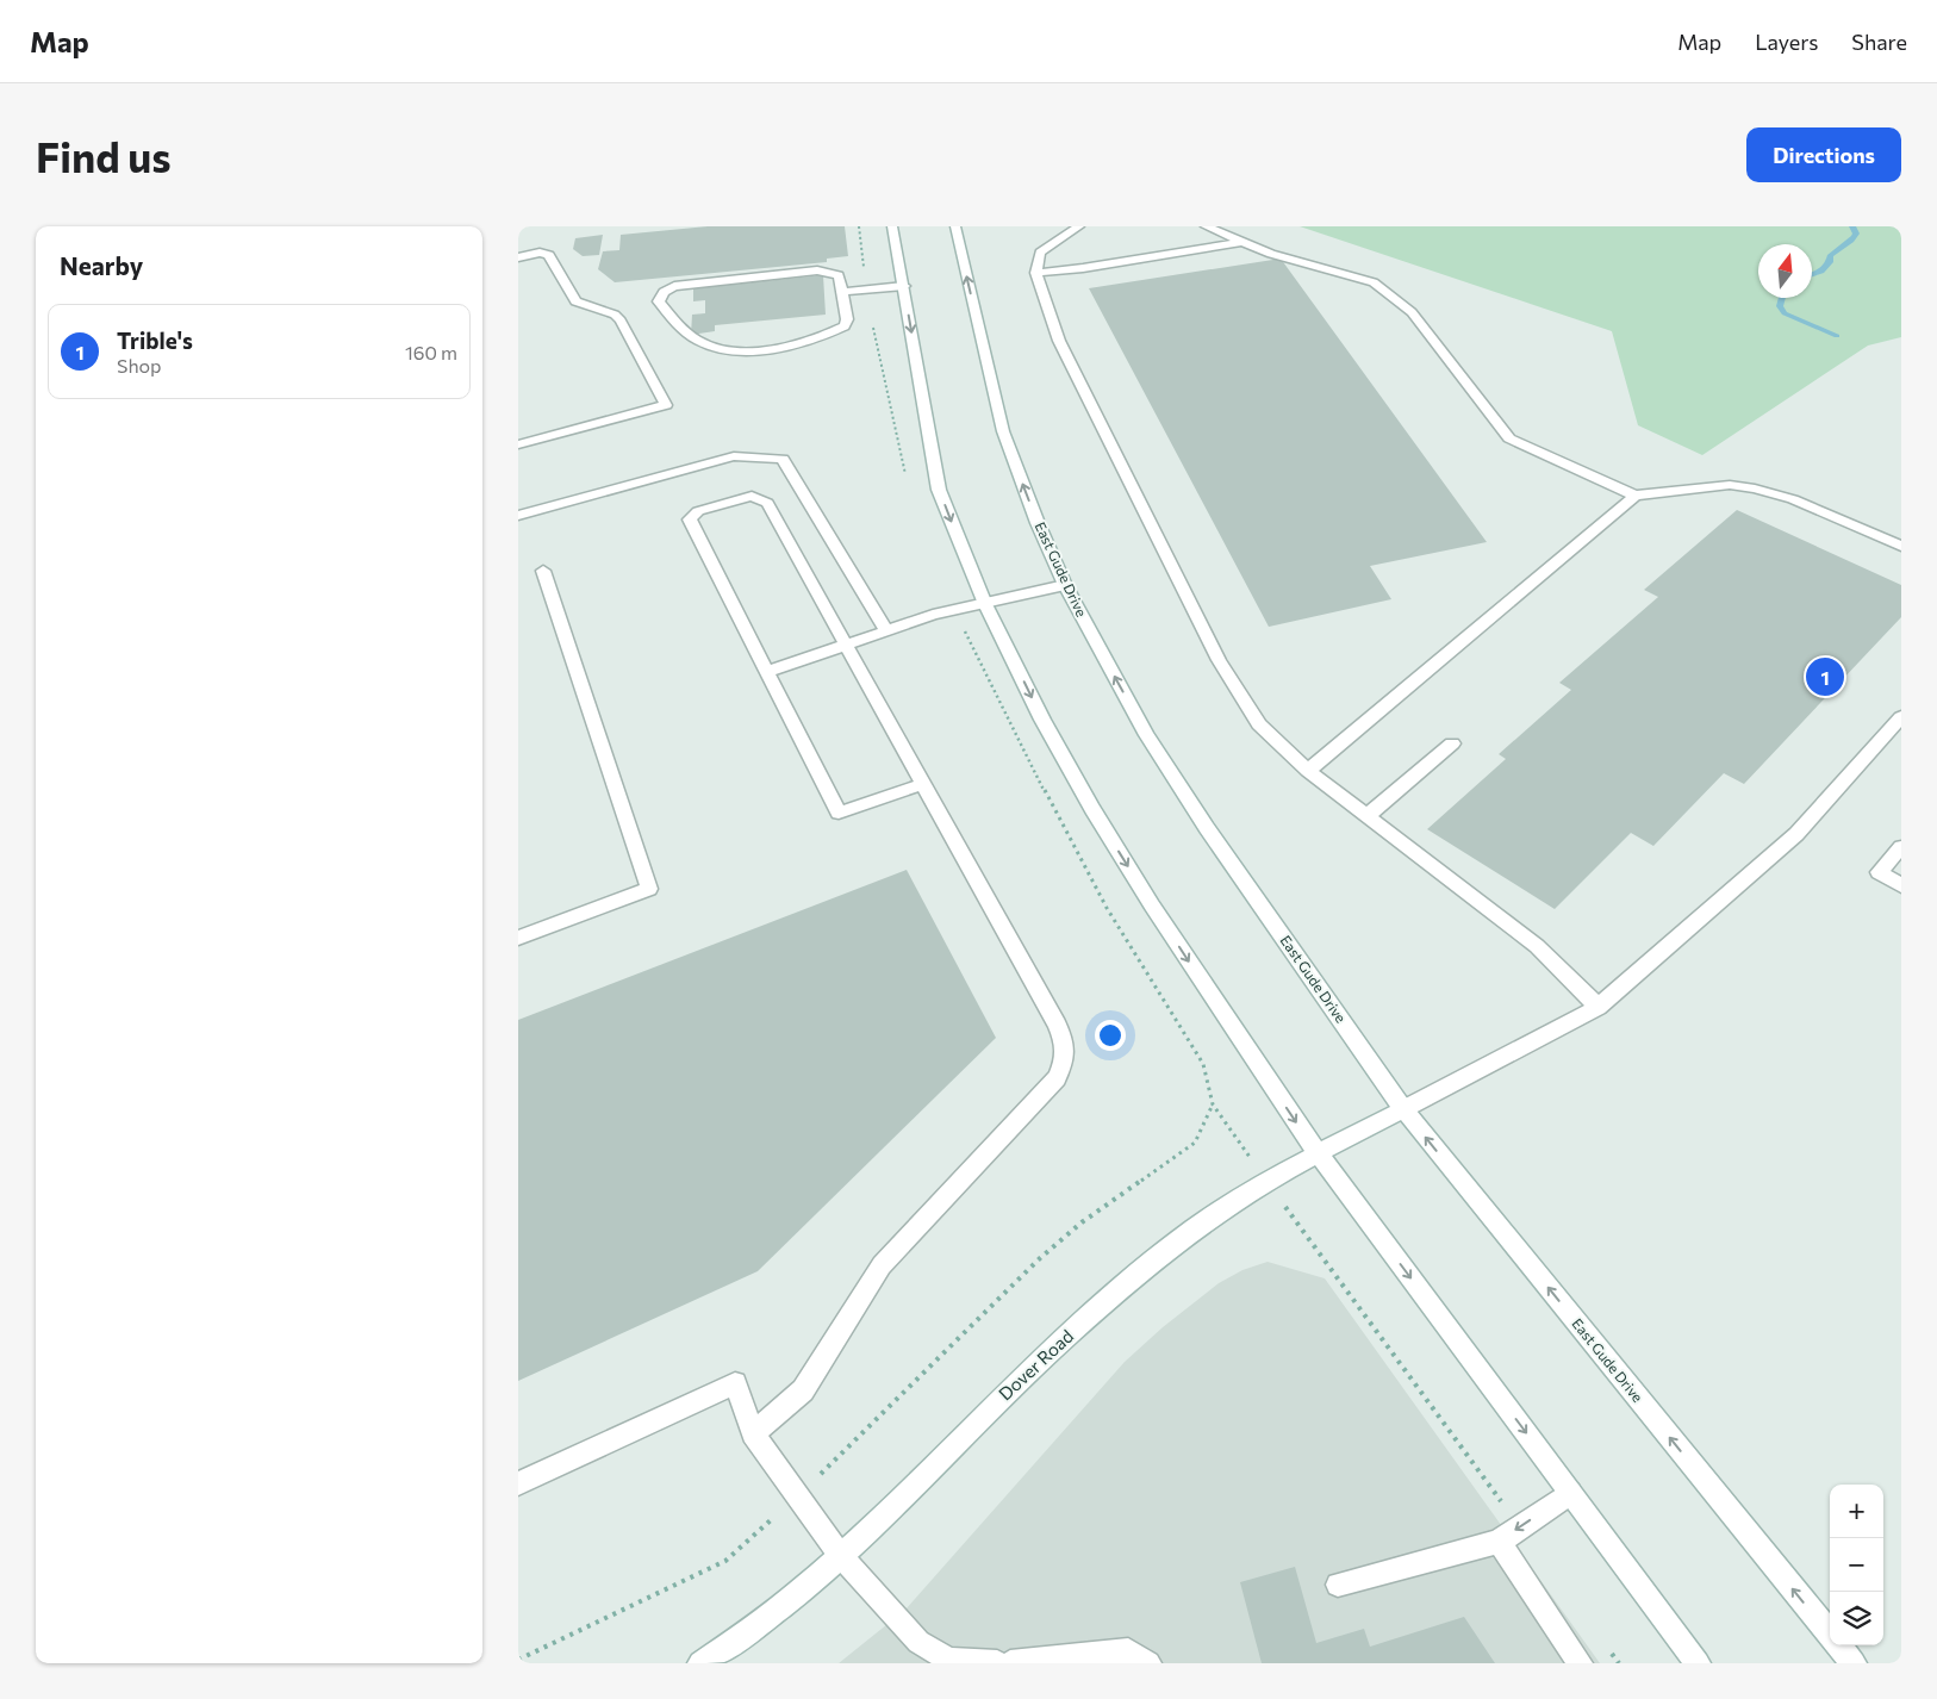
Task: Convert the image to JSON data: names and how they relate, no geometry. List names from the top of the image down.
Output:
{
  "streets": {
    "main road": ["East Gude Drive", "Dover Road"]
  },
  "crossings": [
    ["East Gude Drive", "Dover Road"]
  ],
  "north": "top",
  "page": {
    "header": "Map",
    "nav": ["Map", "Layers", "Share"],
    "buttons": "Directions",
    "title": "Find us",
    "heading": "Nearby",
    "list": [
      {
        "mark": "1",
        "name": "Trible's",
        "note": "Shop",
        "value": "160 m"
      }
    ],
    "pins": "1",
    "map_buttons": ["+", "−"]
  }
}
